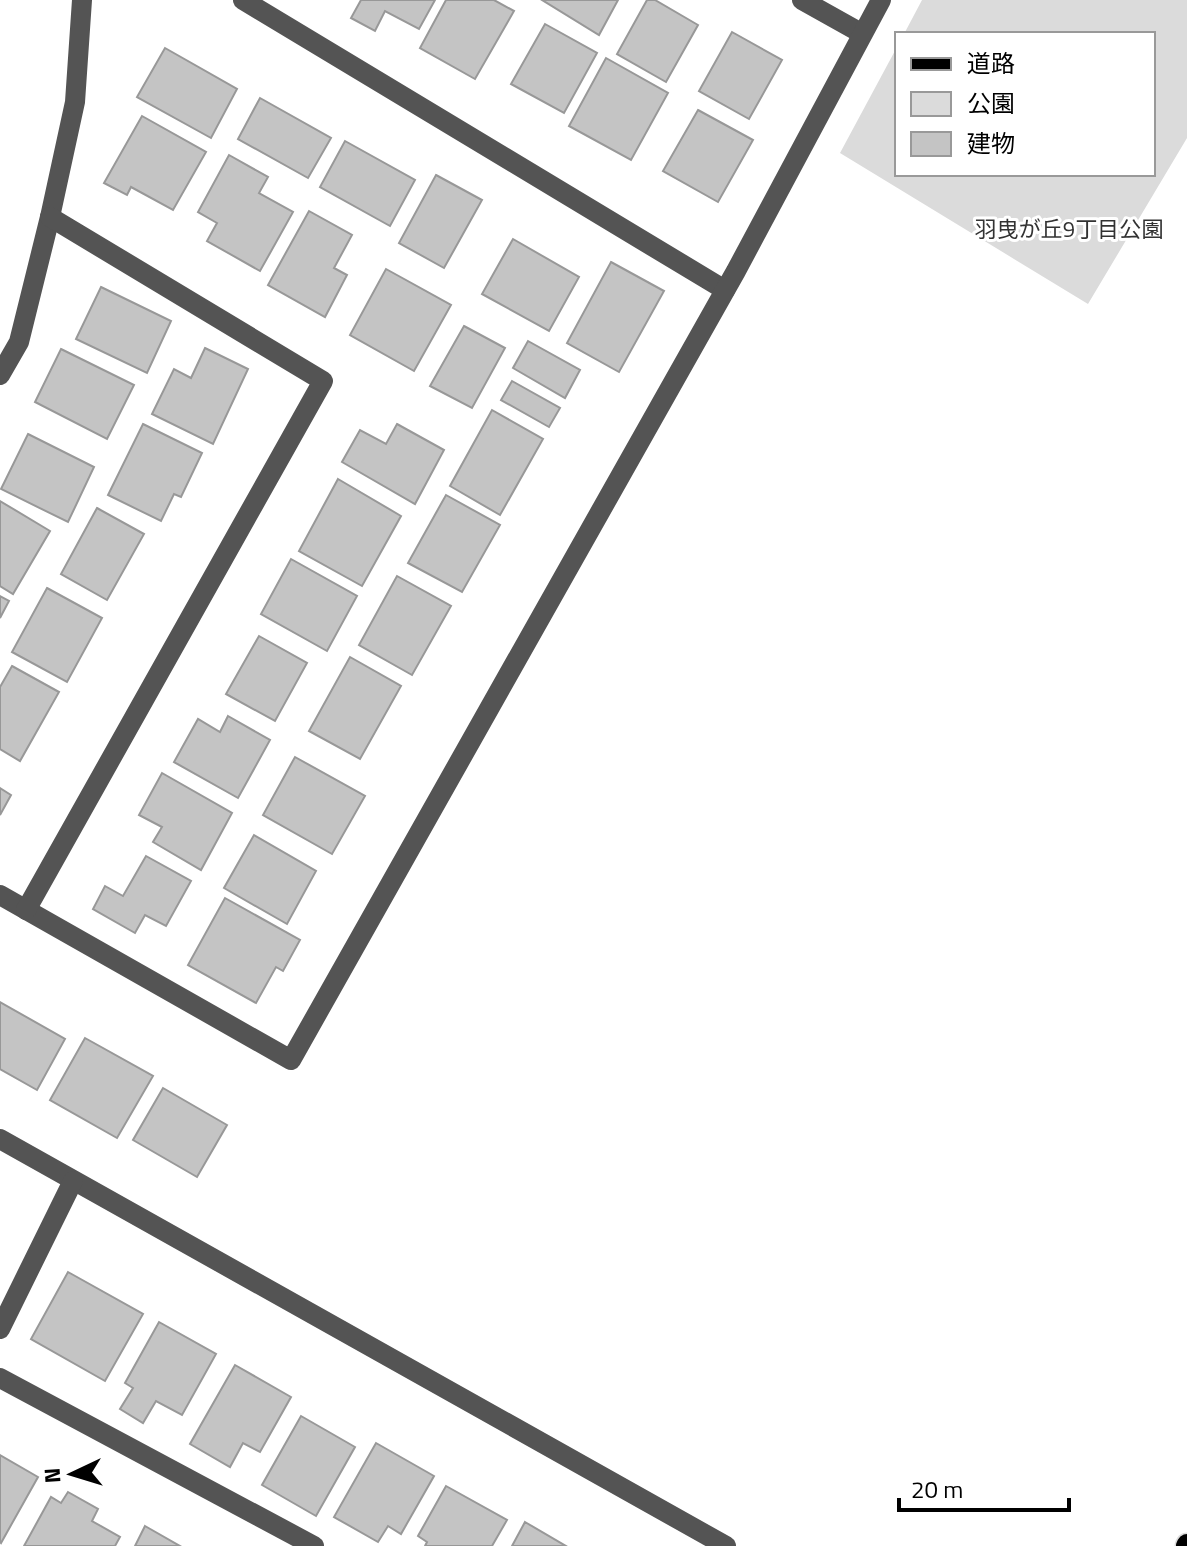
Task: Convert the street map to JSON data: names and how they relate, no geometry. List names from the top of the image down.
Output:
{
  "parks": ["羽曳が丘9丁目公園"],
  "legend": ["道路", "公園", "建物"],
  "scale_bar": "20 m",
  "north": "left"
}
